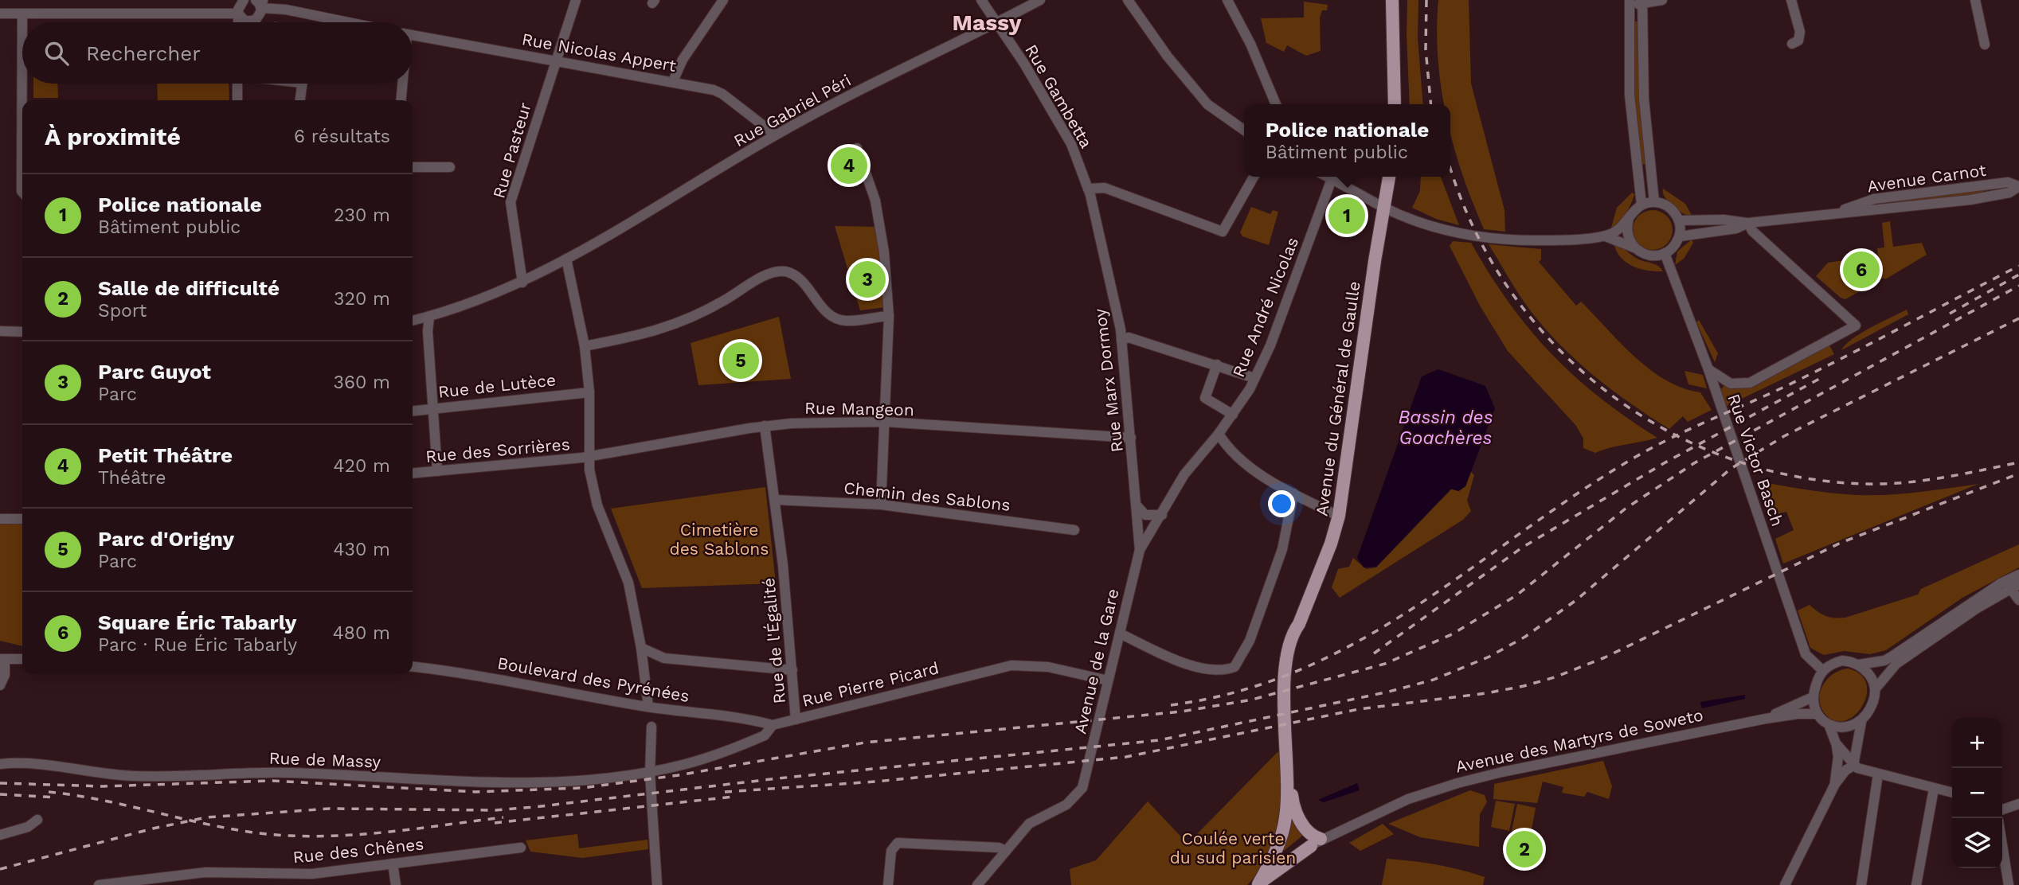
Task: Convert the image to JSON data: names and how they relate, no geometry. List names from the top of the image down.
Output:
{
  "streets": {
    "main road": ["Avenue du Général de Gaulle", "Avenue des Martyrs de Soweto"],
    "street": [
      "Rue Nicolas Appert",
      "Rue Gambetta",
      "Rue Gabriel Péri",
      "Rue Pasteur",
      "Avenue Carnot",
      "Rue André Nicolas",
      "Rue Marx Dormoy",
      "Rue de Lutèce",
      "Rue Mangeon",
      "Rue des Sorrières",
      "Rue Victor Basch",
      "Chemin des Sablons",
      "Rue de l'Égalité",
      "Avenue de la Gare",
      "Boulevard des Pyrénées",
      "Rue Pierre Picard",
      "Rue de Massy",
      "Rue des Chênes"
    ]
  },
  "crossings": [
    ["Rue Nicolas Appert", "Rue Gabriel Péri"],
    ["Rue Nicolas Appert", "Rue Pasteur"],
    ["Rue Gambetta", "Rue Gabriel Péri"],
    ["Rue Gambetta", "Rue Marx Dormoy"],
    ["Rue Gabriel Péri", "Rue Pasteur"],
    ["Avenue Carnot", "Rue Victor Basch"],
    ["Rue André Nicolas", "Rue Marx Dormoy"],
    ["Rue André Nicolas", "Avenue de la Gare"],
    ["Rue Marx Dormoy", "Rue Mangeon"],
    ["Rue Marx Dormoy", "Avenue de la Gare"],
    ["Avenue du Général de Gaulle", "Avenue des Martyrs de Soweto"],
    ["Rue Mangeon", "Rue des Sorrières"],
    ["Rue Mangeon", "Rue de l'Égalité"],
    ["Rue Victor Basch", "Avenue des Martyrs de Soweto"],
    ["Chemin des Sablons", "Rue de l'Égalité"],
    ["Rue de l'Égalité", "Rue Pierre Picard"],
    ["Avenue de la Gare", "Rue Pierre Picard"],
    ["Boulevard des Pyrénées", "Rue Pierre Picard"],
    ["Rue Pierre Picard", "Rue de Massy"]
  ],
  "districts": ["Massy"],
  "water": ["Bassin des Goachères"],
  "parks": ["Cimetière des Sablons", "Coulée verte du sud parisien"],
  "page": {
    "search": "Rechercher",
    "heading": ["À proximité", "6 résultats"],
    "popup": ["Police nationale", "Bâtiment public"],
    "pins": [
      "4",
      "1",
      "6",
      "3",
      "5",
      "2"
    ],
    "list": [
      {
        "mark": "1",
        "name": "Police nationale",
        "note": "Bâtiment public",
        "value": "230 m"
      },
      {
        "mark": "2",
        "name": "Salle de difficulté",
        "note": "Sport",
        "value": "320 m"
      },
      {
        "mark": "3",
        "name": "Parc Guyot",
        "note": "Parc",
        "value": "360 m"
      },
      {
        "mark": "4",
        "name": "Petit Théâtre",
        "note": "Théâtre",
        "value": "420 m"
      },
      {
        "mark": "5",
        "name": "Parc d'Origny",
        "note": "Parc",
        "value": "430 m"
      },
      {
        "mark": "6",
        "name": "Square Éric Tabarly",
        "note": "Parc · Rue Éric Tabarly",
        "value": "480 m"
      }
    ],
    "map_buttons": ["+", "−"]
  }
}
